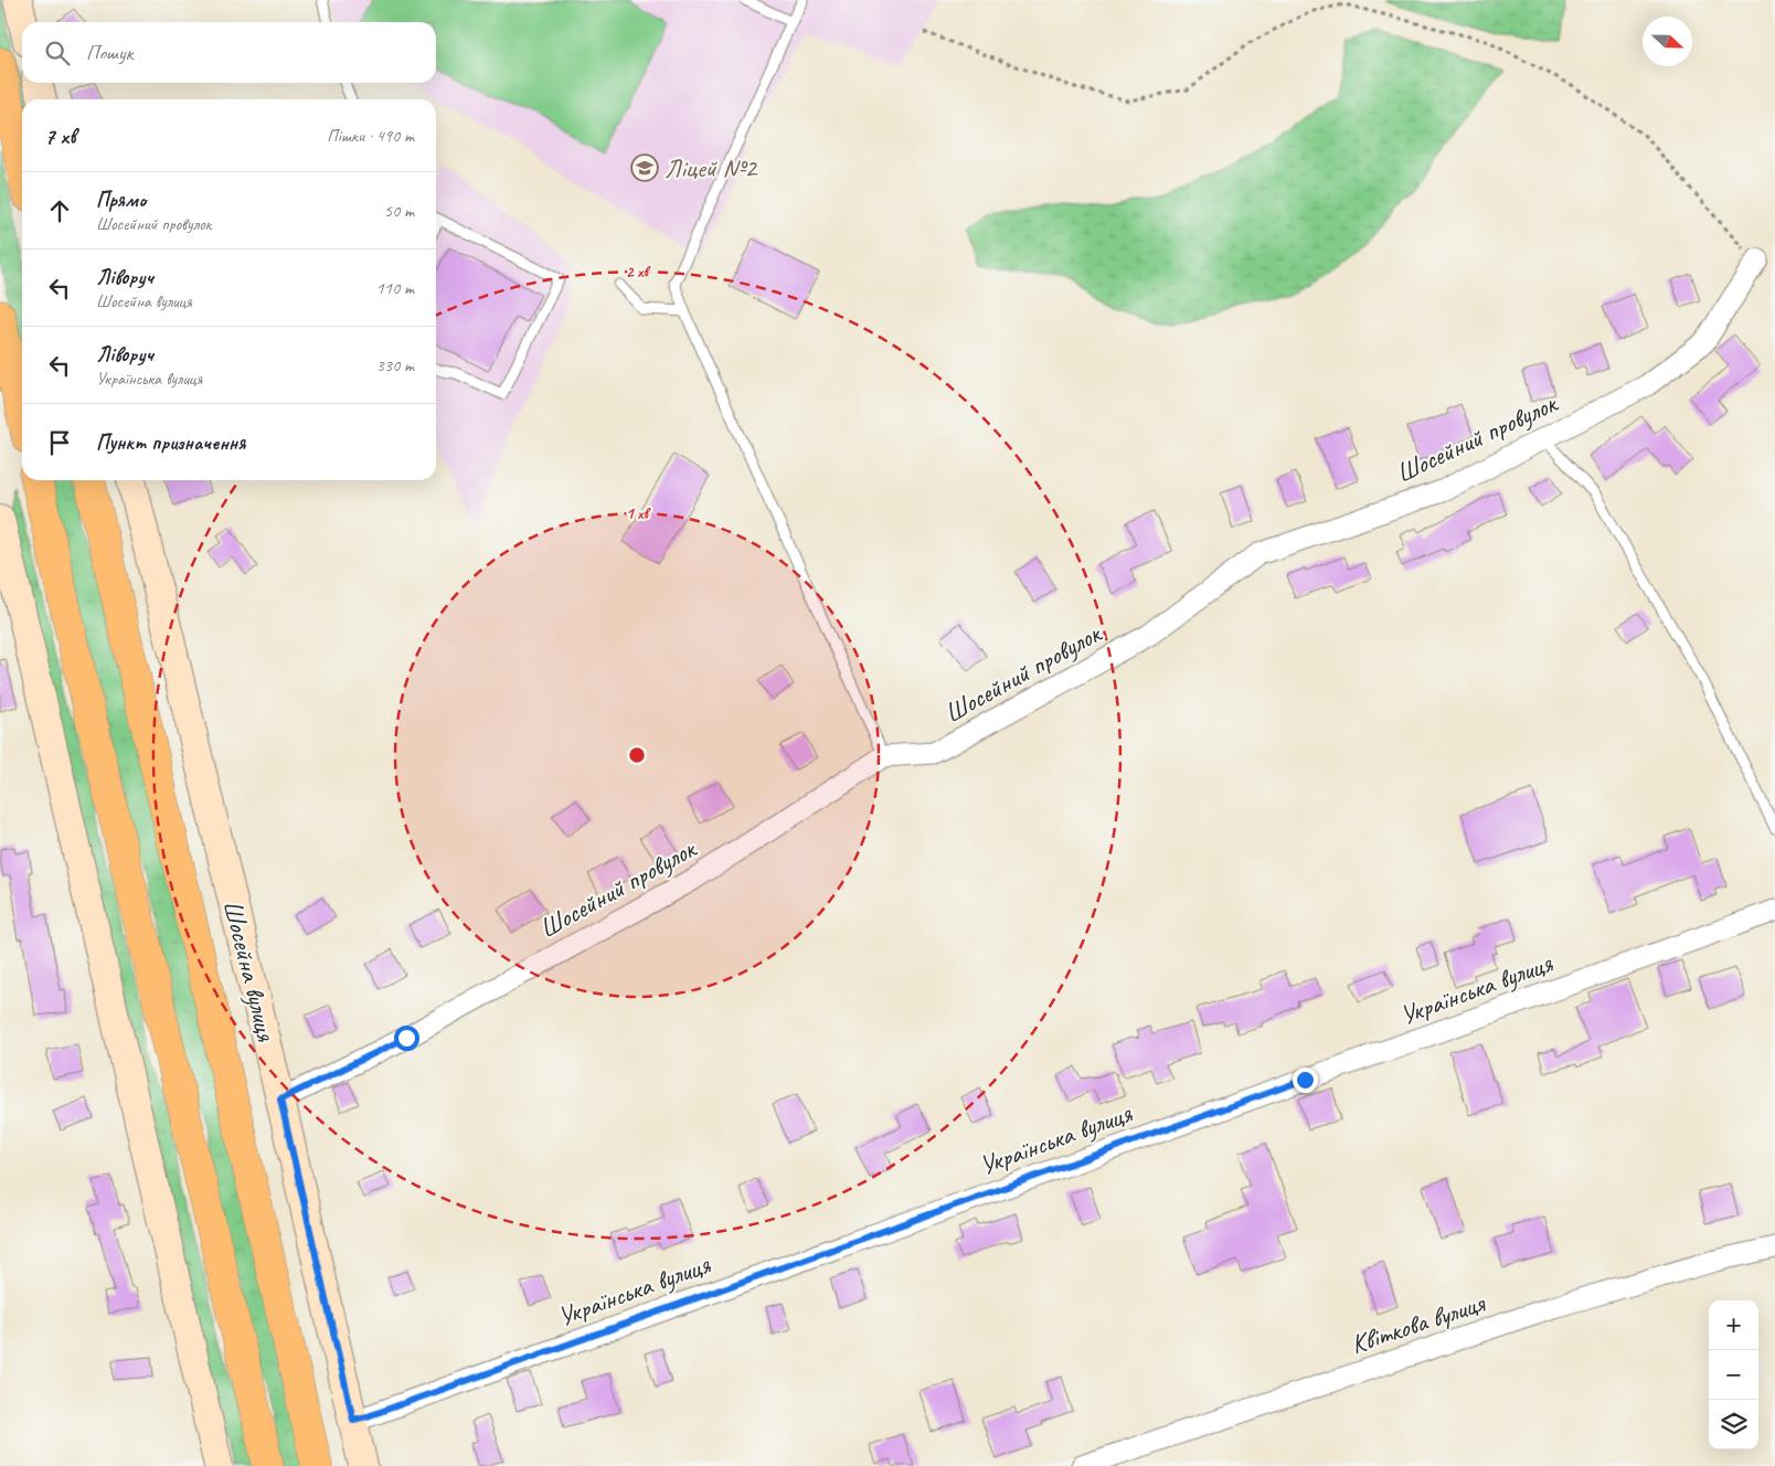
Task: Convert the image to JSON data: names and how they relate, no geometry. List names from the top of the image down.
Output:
{
  "streets": {
    "street": [
      "Шосейний провулок",
      "Шосейна вулиця",
      "Українська вулиця",
      "Квіткова вулиця"
    ]
  },
  "crossings": [
    ["Шосейний провулок", "Шосейна вулиця"],
    ["Шосейна вулиця", "Українська вулиця"]
  ],
  "places": {
    "school or university": ["Ліцей №2"]
  },
  "north": "right",
  "page": {
    "search": "Пошук",
    "heading": ["7 хв", "Пішки · 490 m"],
    "list": [
      ["Прямо", "Шосейний провулок", "50 m"],
      ["Ліворуч", "Шосейна вулиця", "110 m"],
      ["Ліворуч", "Українська вулиця", "330 m"],
      "Пункт призначення"
    ],
    "map_buttons": ["+", "−"]
  },
  "rings": ["2 хв", "1 хв"]
}
